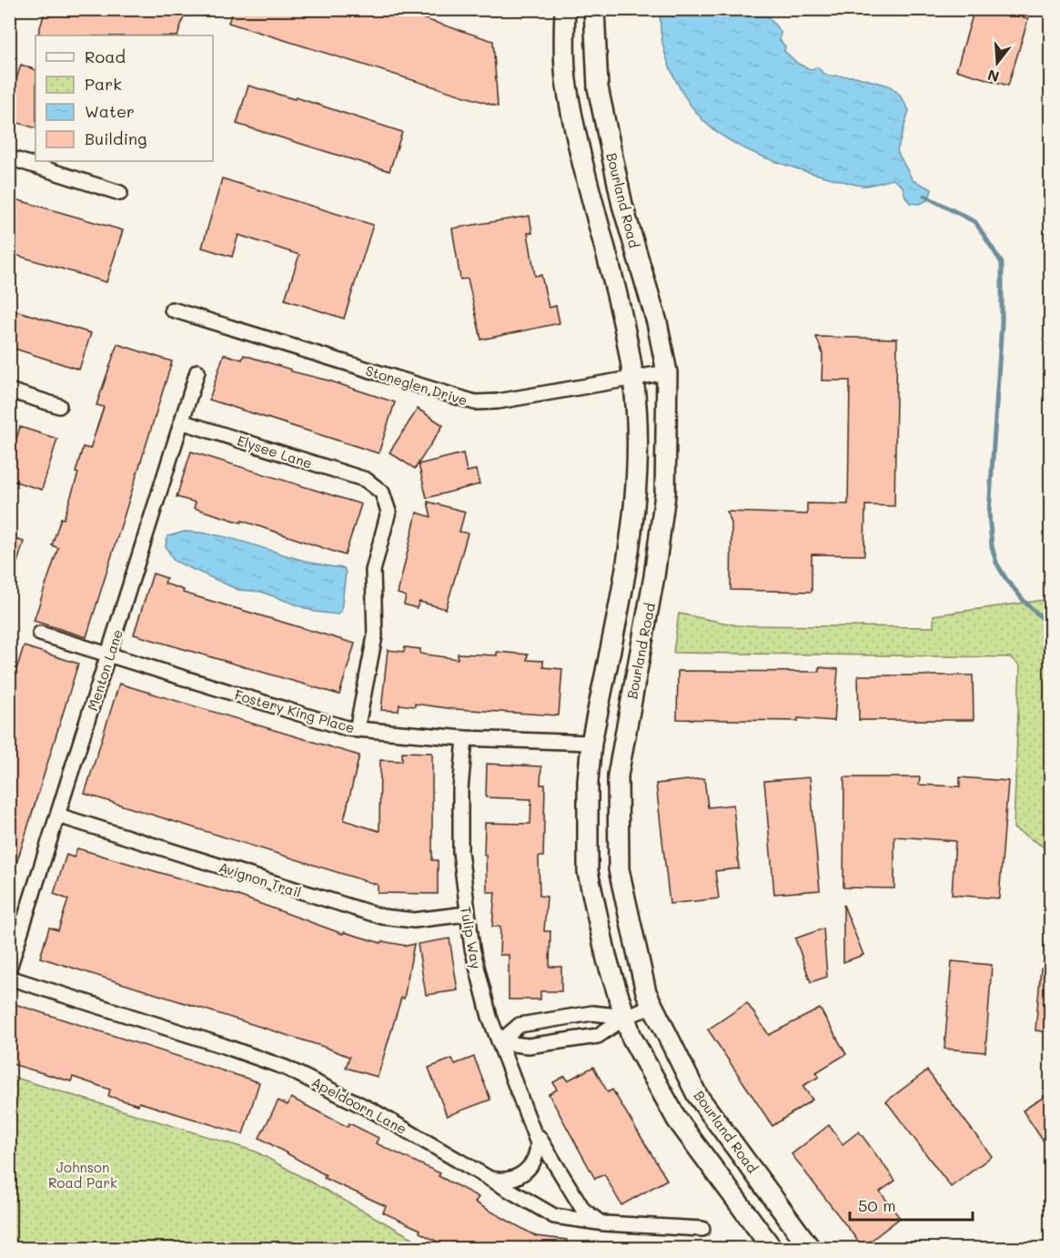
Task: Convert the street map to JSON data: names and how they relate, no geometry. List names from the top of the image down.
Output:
{
  "streets": {
    "main road": ["Bourland Road"],
    "street": [
      "Stoneglen Drive",
      "Elysee Lane",
      "Menton Lane",
      "Fostery King Place",
      "Avignon Trail",
      "Tulip Way",
      "Apeldoorn Lane"
    ]
  },
  "crossings": [
    ["Bourland Road", "Stoneglen Drive"],
    ["Elysee Lane", "Menton Lane"],
    ["Elysee Lane", "Fostery King Place"],
    ["Menton Lane", "Fostery King Place"],
    ["Menton Lane", "Avignon Trail"],
    ["Fostery King Place", "Tulip Way"],
    ["Avignon Trail", "Tulip Way"],
    ["Tulip Way", "Apeldoorn Lane"]
  ],
  "parks": ["Johnson Road Park"],
  "legend": [
    "Road",
    "Park",
    "Water",
    "Building"
  ],
  "scale_bar": "50 m",
  "north": "bottom"
}
